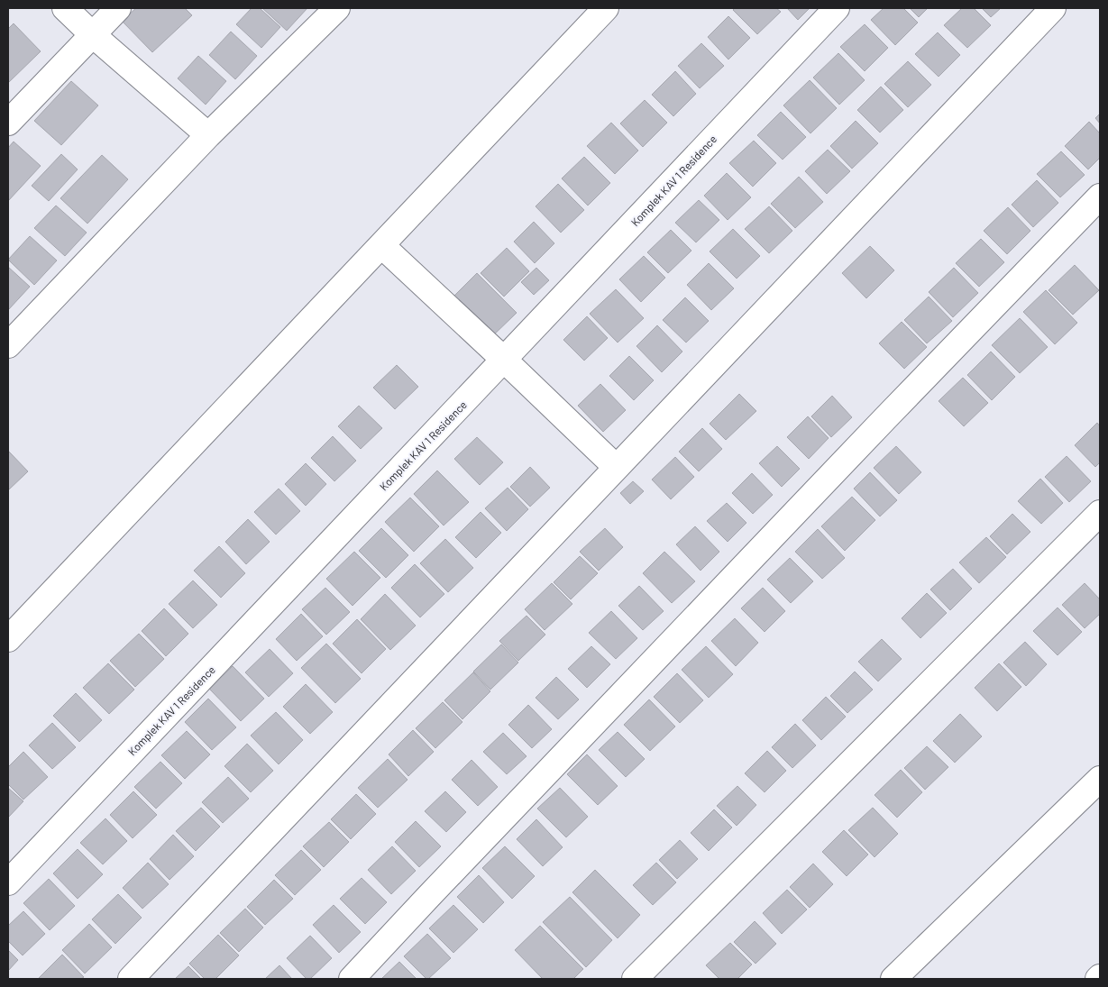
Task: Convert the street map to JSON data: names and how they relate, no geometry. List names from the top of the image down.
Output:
{
  "streets": {
    "street": ["Komplek KAV 1 Residence"]
  }
}
